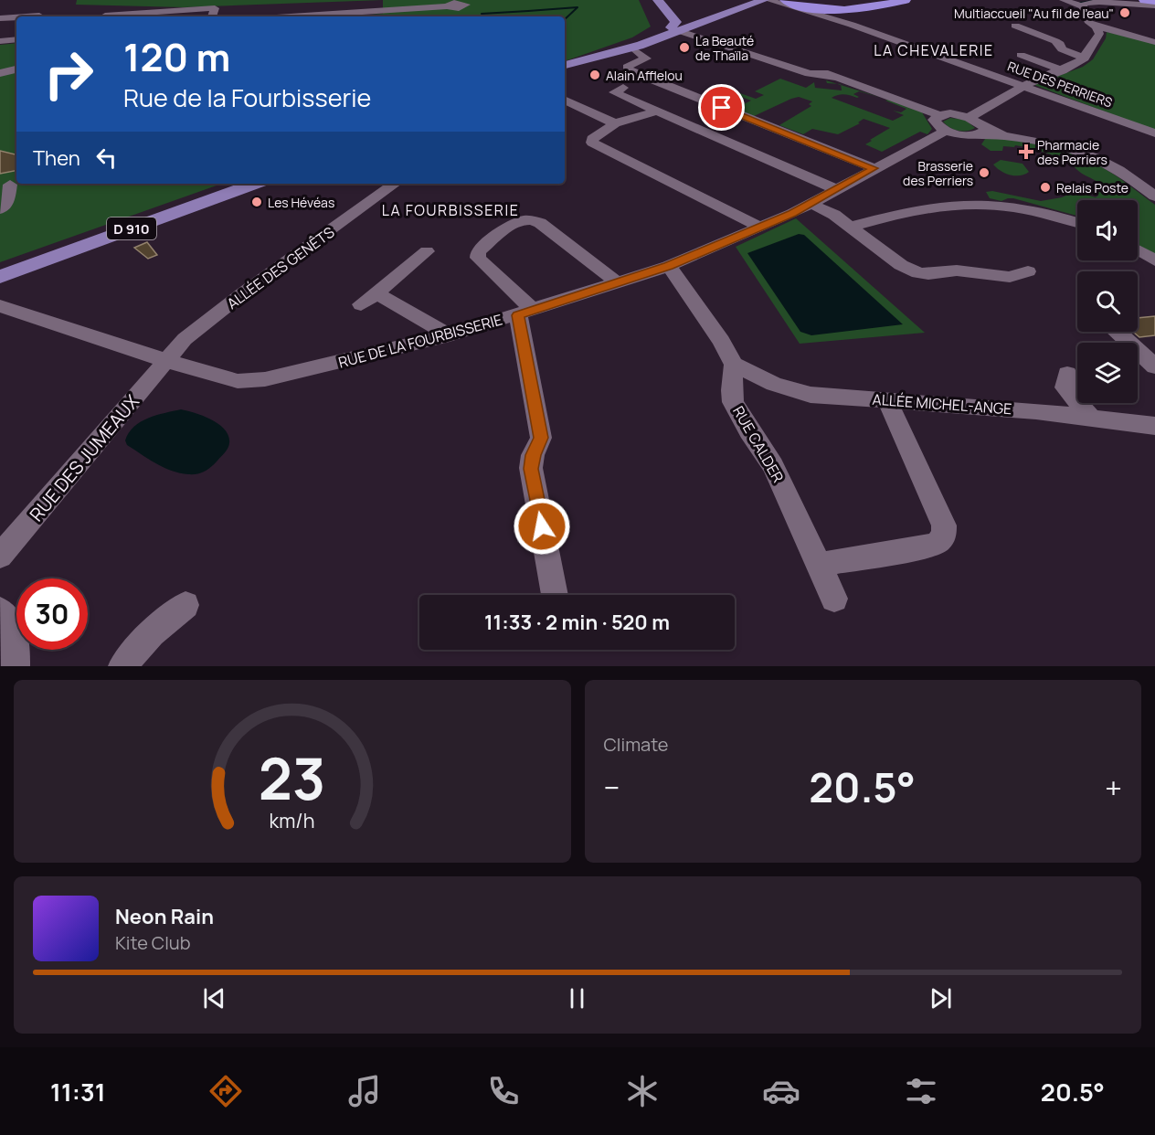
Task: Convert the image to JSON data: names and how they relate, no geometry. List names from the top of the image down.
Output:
{
  "streets": {
    "main road": ["D 910"],
    "street": [
      "RUE DES PERRIERS",
      "ALLÉE DES GENÊTS",
      "RUE DE LA FOURBISSERIE",
      "ALLÉE MICHEL-ANGE",
      "RUE CALDER",
      "RUE DES JUMEAUX"
    ]
  },
  "crossings": [
    ["ALLÉE DES GENÊTS", "RUE DE LA FOURBISSERIE"],
    ["ALLÉE DES GENÊTS", "RUE DES JUMEAUX"],
    ["RUE DE LA FOURBISSERIE", "RUE DES JUMEAUX"],
    ["ALLÉE MICHEL-ANGE", "RUE CALDER"]
  ],
  "districts": ["LA CHEVALERIE", "LA FOURBISSERIE"],
  "places": {
    "other": [
      "Multiaccueil \"Au fil de l'eau\"",
      "La Beauté de Thaïla",
      "Alain Afflelou",
      "Brasserie des Perriers",
      "Relais Poste",
      "Les Hévéas"
    ],
    "health": ["Pharmacie des Perriers"]
  },
  "page": {
    "turn": ["120 m", "Rue de la Fourbisserie"],
    "then": "Then",
    "limit": "30",
    "trip": "11:33 · 2 min · 520 m",
    "tile": "Climate",
    "heat": ["−", "20.5°", "+"],
    "song": ["Neon Rain", "Kite Club"],
    "tabs": ["11:31", "20.5°"],
    "gauge": ["23", "km/h"]
  }
}
